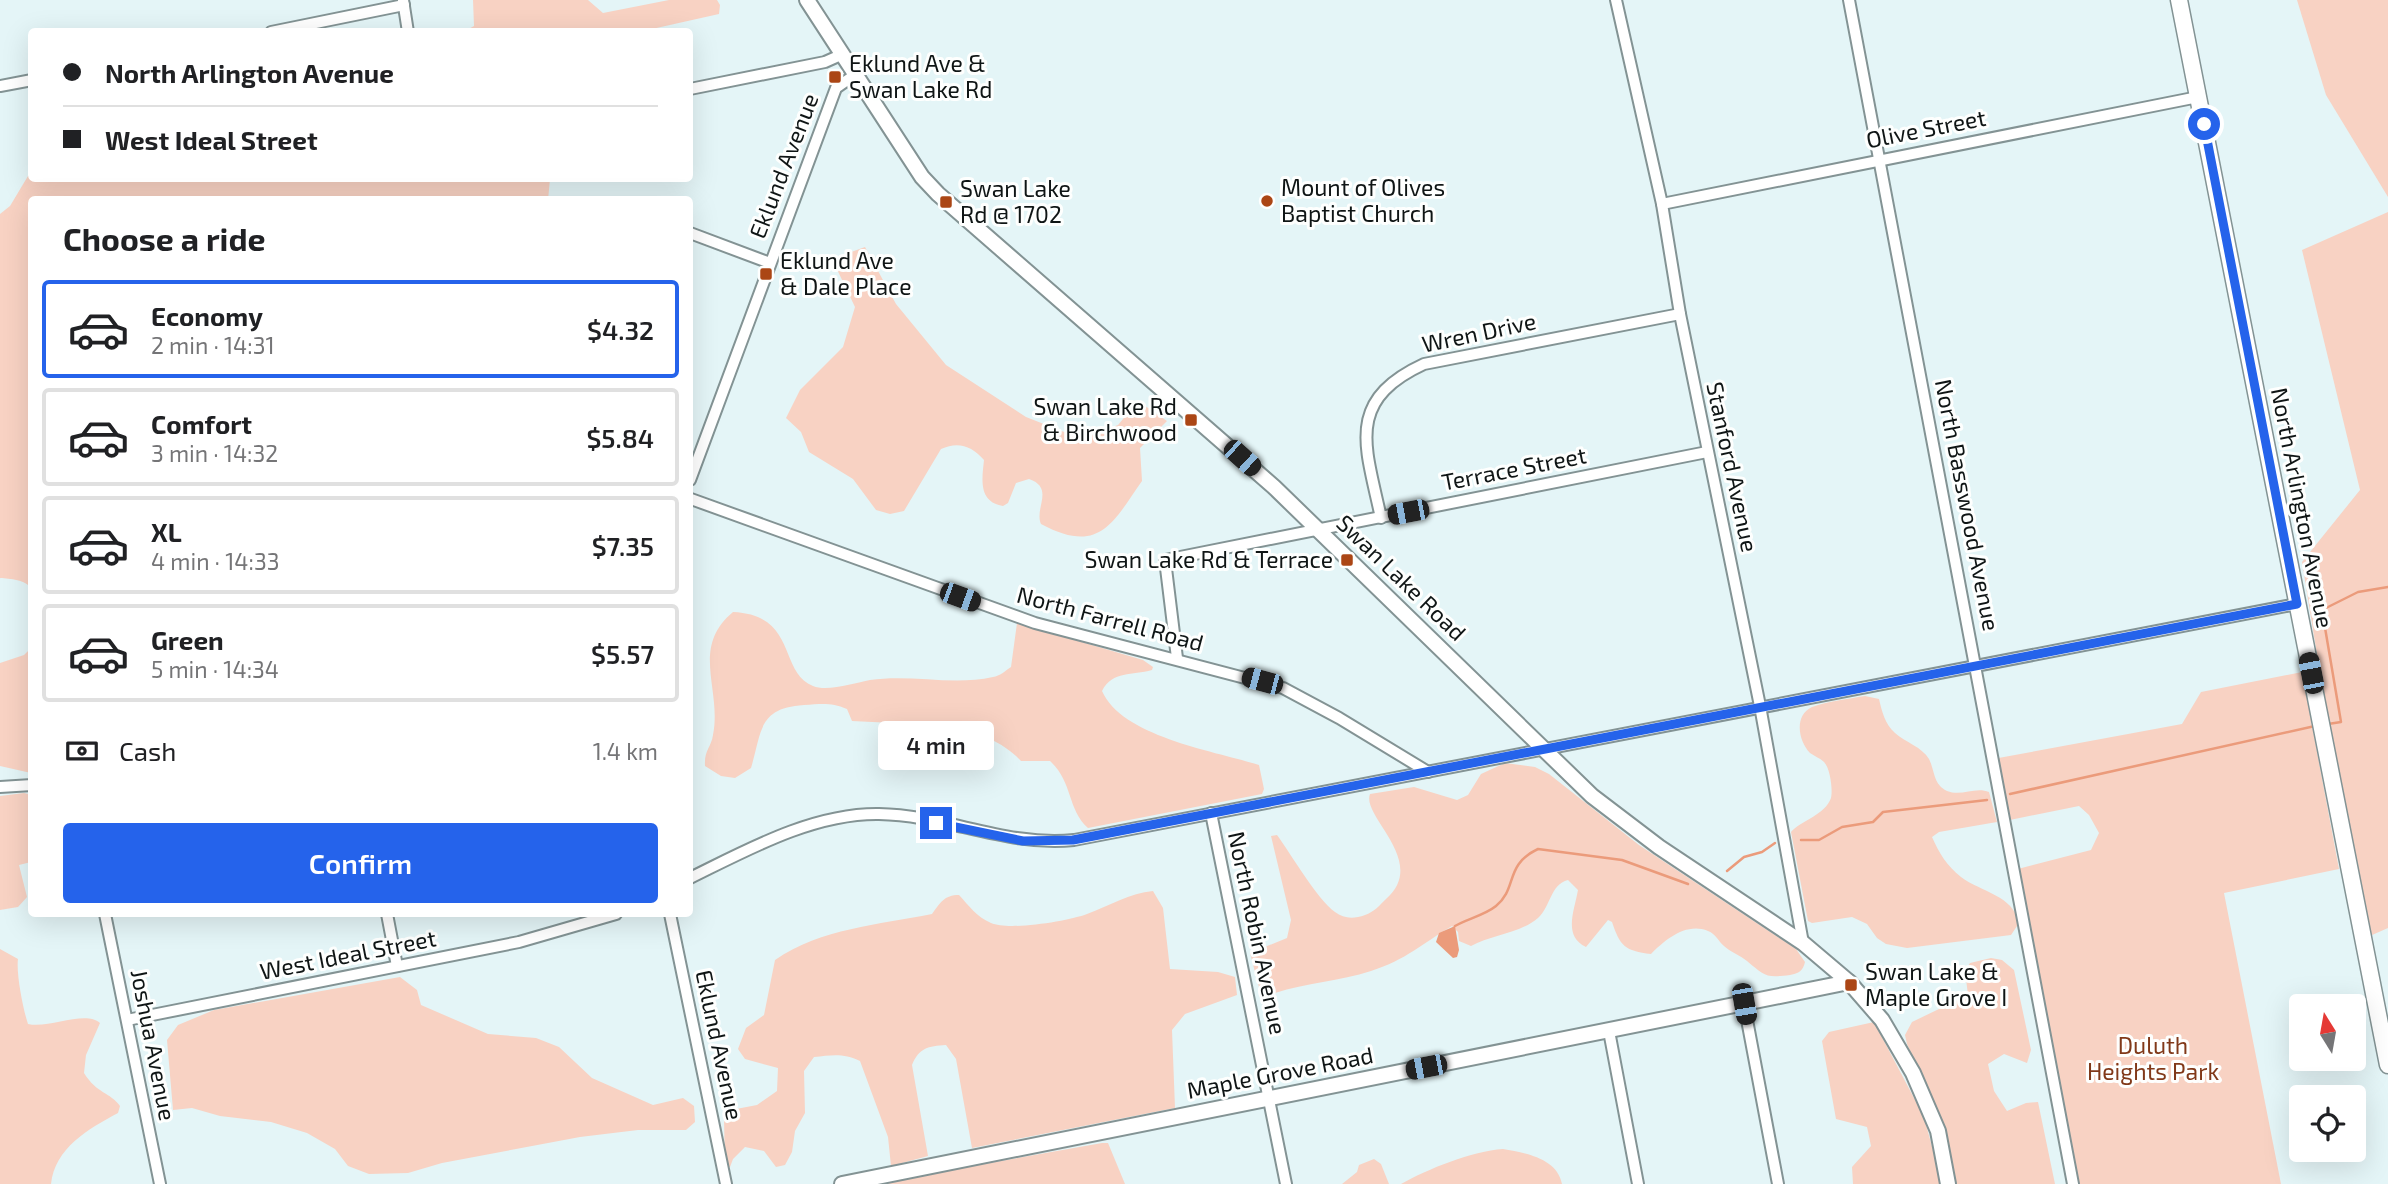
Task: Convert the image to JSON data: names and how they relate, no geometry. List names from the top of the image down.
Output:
{
  "streets": {
    "main road": ["North Arlington Avenue"],
    "street": [
      "Olive Street",
      "Eklund Avenue",
      "Wren Drive",
      "Stanford Avenue",
      "Terrace Street",
      "North Basswood Avenue",
      "Swan Lake Road",
      "North Farrell Road",
      "North Robin Avenue",
      "West Ideal Street",
      "Joshua Avenue",
      "Maple Grove Road"
    ]
  },
  "crossings": [
    ["Olive Street", "Stanford Avenue"],
    ["Olive Street", "North Basswood Avenue"],
    ["Olive Street", "North Arlington Avenue"],
    ["Eklund Avenue", "Swan Lake Road"],
    ["Wren Drive", "Stanford Avenue"],
    ["Wren Drive", "Terrace Street"],
    ["Stanford Avenue", "Terrace Street"],
    ["Stanford Avenue", "Swan Lake Road"],
    ["Terrace Street", "Swan Lake Road"],
    ["Terrace Street", "North Farrell Road"],
    ["Swan Lake Road", "Maple Grove Road"],
    ["North Robin Avenue", "Maple Grove Road"],
    ["West Ideal Street", "Joshua Avenue"]
  ],
  "parks": ["Duluth Heights Park"],
  "places": {
    "transit": [
      "Eklund Ave & Swan Lake Rd",
      "Swan Lake Rd @ 1702",
      "Eklund Ave & Dale Place",
      "Swan Lake Rd & Birchwood",
      "Swan Lake Rd & Terrace",
      "Swan Lake & Maple Grove I"
    ],
    "other": ["Mount of Olives Baptist Church"]
  },
  "north": "top",
  "page": {
    "banner": ["North Arlington Avenue", "West Ideal Street"],
    "heading": "Choose a ride",
    "list": [
      {
        "name": "Economy",
        "note": "2 min · 14:31",
        "value": "$4.32"
      },
      {
        "name": "Comfort",
        "note": "3 min · 14:32",
        "value": "$5.84"
      },
      {
        "name": "XL",
        "note": "4 min · 14:33",
        "value": "$7.35"
      },
      {
        "name": "Green",
        "note": "5 min · 14:34",
        "value": "$5.57"
      }
    ],
    "pay": ["Cash", "1.4 km"],
    "bubble": "4 min",
    "buttons": "Confirm"
  }
}
